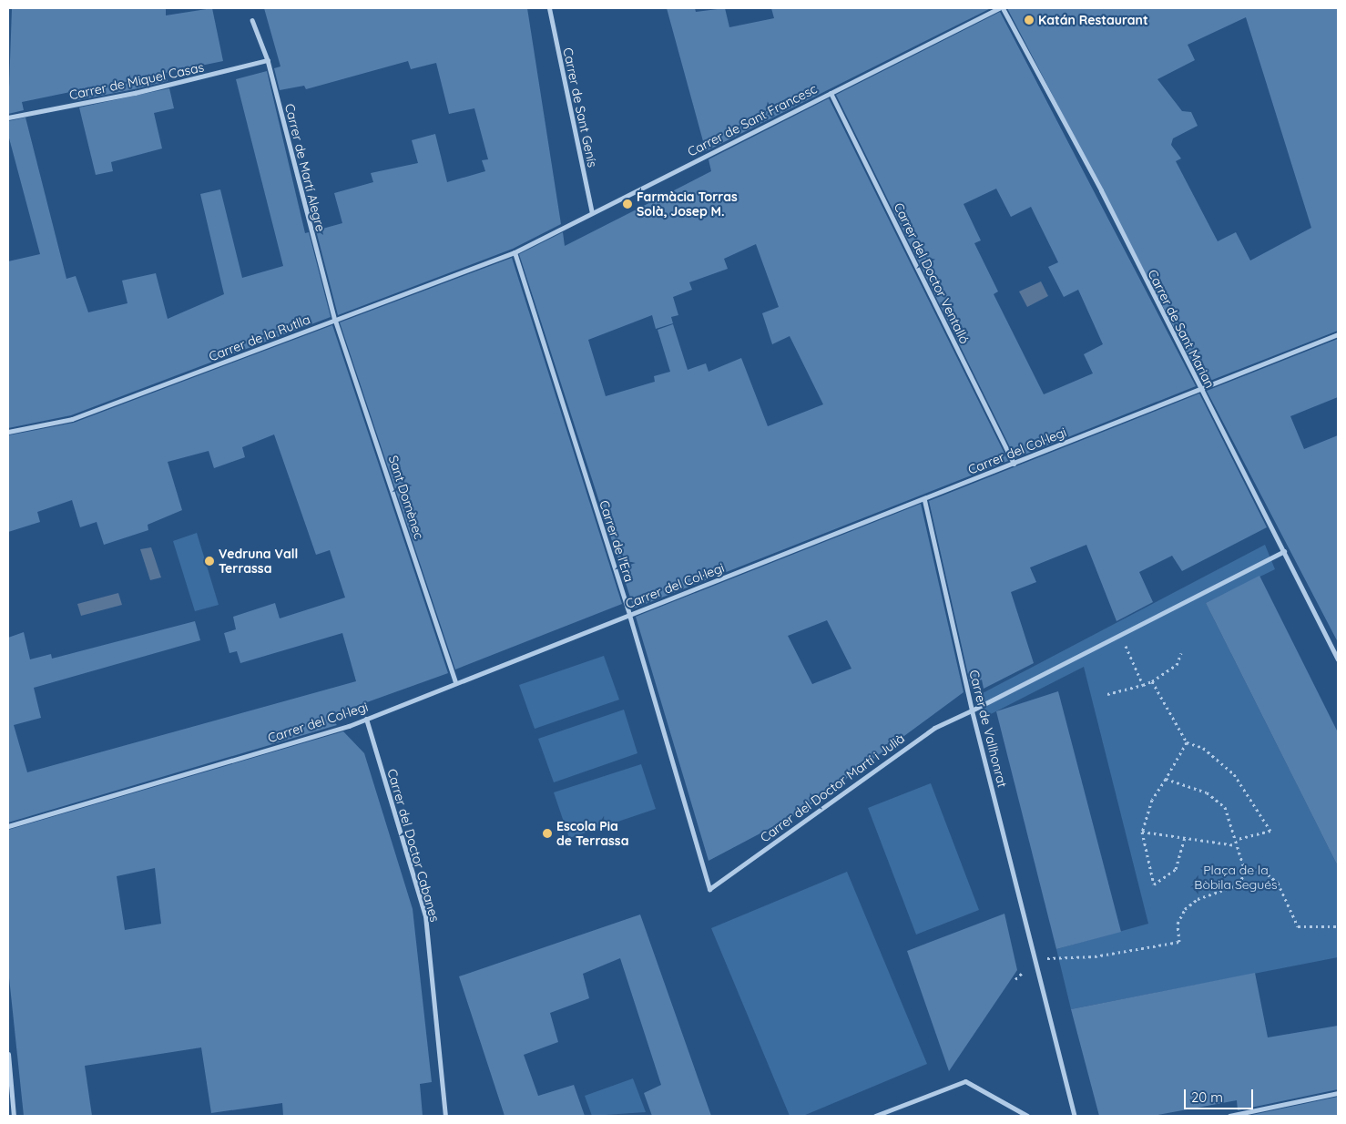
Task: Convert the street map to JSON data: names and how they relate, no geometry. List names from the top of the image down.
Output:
{
  "streets": {
    "street": [
      "Carrer de Miquel Casas",
      "Carrer de Sant Genís",
      "Carrer de Sant Francesc",
      "Carrer de Martí Alegre",
      "Carrer del Doctor Ventalló",
      "Carrer de Sant Marian",
      "Carrer de la Rutlla",
      "Carrer del Col·legi",
      "Sant Domènec",
      "Carrer de l'Era",
      "Carrer de Vallhonrat",
      "Carrer del Doctor Martí i Julià",
      "Carrer del Doctor Cabanes"
    ]
  },
  "crossings": [
    ["Carrer de Miquel Casas", "Carrer de Martí Alegre"],
    ["Carrer de Sant Genís", "Carrer de Sant Francesc"],
    ["Carrer de Sant Francesc", "Carrer del Doctor Ventalló"],
    ["Carrer de Sant Francesc", "Carrer de la Rutlla"],
    ["Carrer de Sant Francesc", "Carrer de l'Era"],
    ["Carrer de Martí Alegre", "Carrer de la Rutlla"],
    ["Carrer de Martí Alegre", "Sant Domènec"],
    ["Carrer del Doctor Ventalló", "Carrer del Col·legi"],
    ["Carrer de Sant Marian", "Carrer del Col·legi"],
    ["Carrer de la Rutlla", "Sant Domènec"],
    ["Carrer de la Rutlla", "Carrer de l'Era"],
    ["Carrer del Col·legi", "Sant Domènec"],
    ["Carrer del Col·legi", "Carrer de l'Era"],
    ["Carrer del Col·legi", "Carrer de Vallhonrat"],
    ["Carrer del Col·legi", "Carrer del Doctor Cabanes"],
    ["Carrer de l'Era", "Carrer del Doctor Martí i Julià"],
    ["Carrer de Vallhonrat", "Carrer del Doctor Martí i Julià"]
  ],
  "parks": ["Plaça de la Bòbila Segués"],
  "places": [
    "Katán Restaurant",
    "Farmàcia Torras Solà, Josep M.",
    "Vedruna Vall Terrassa",
    "Escola Pia de Terrassa"
  ],
  "scale_bar": "20 m"
}
